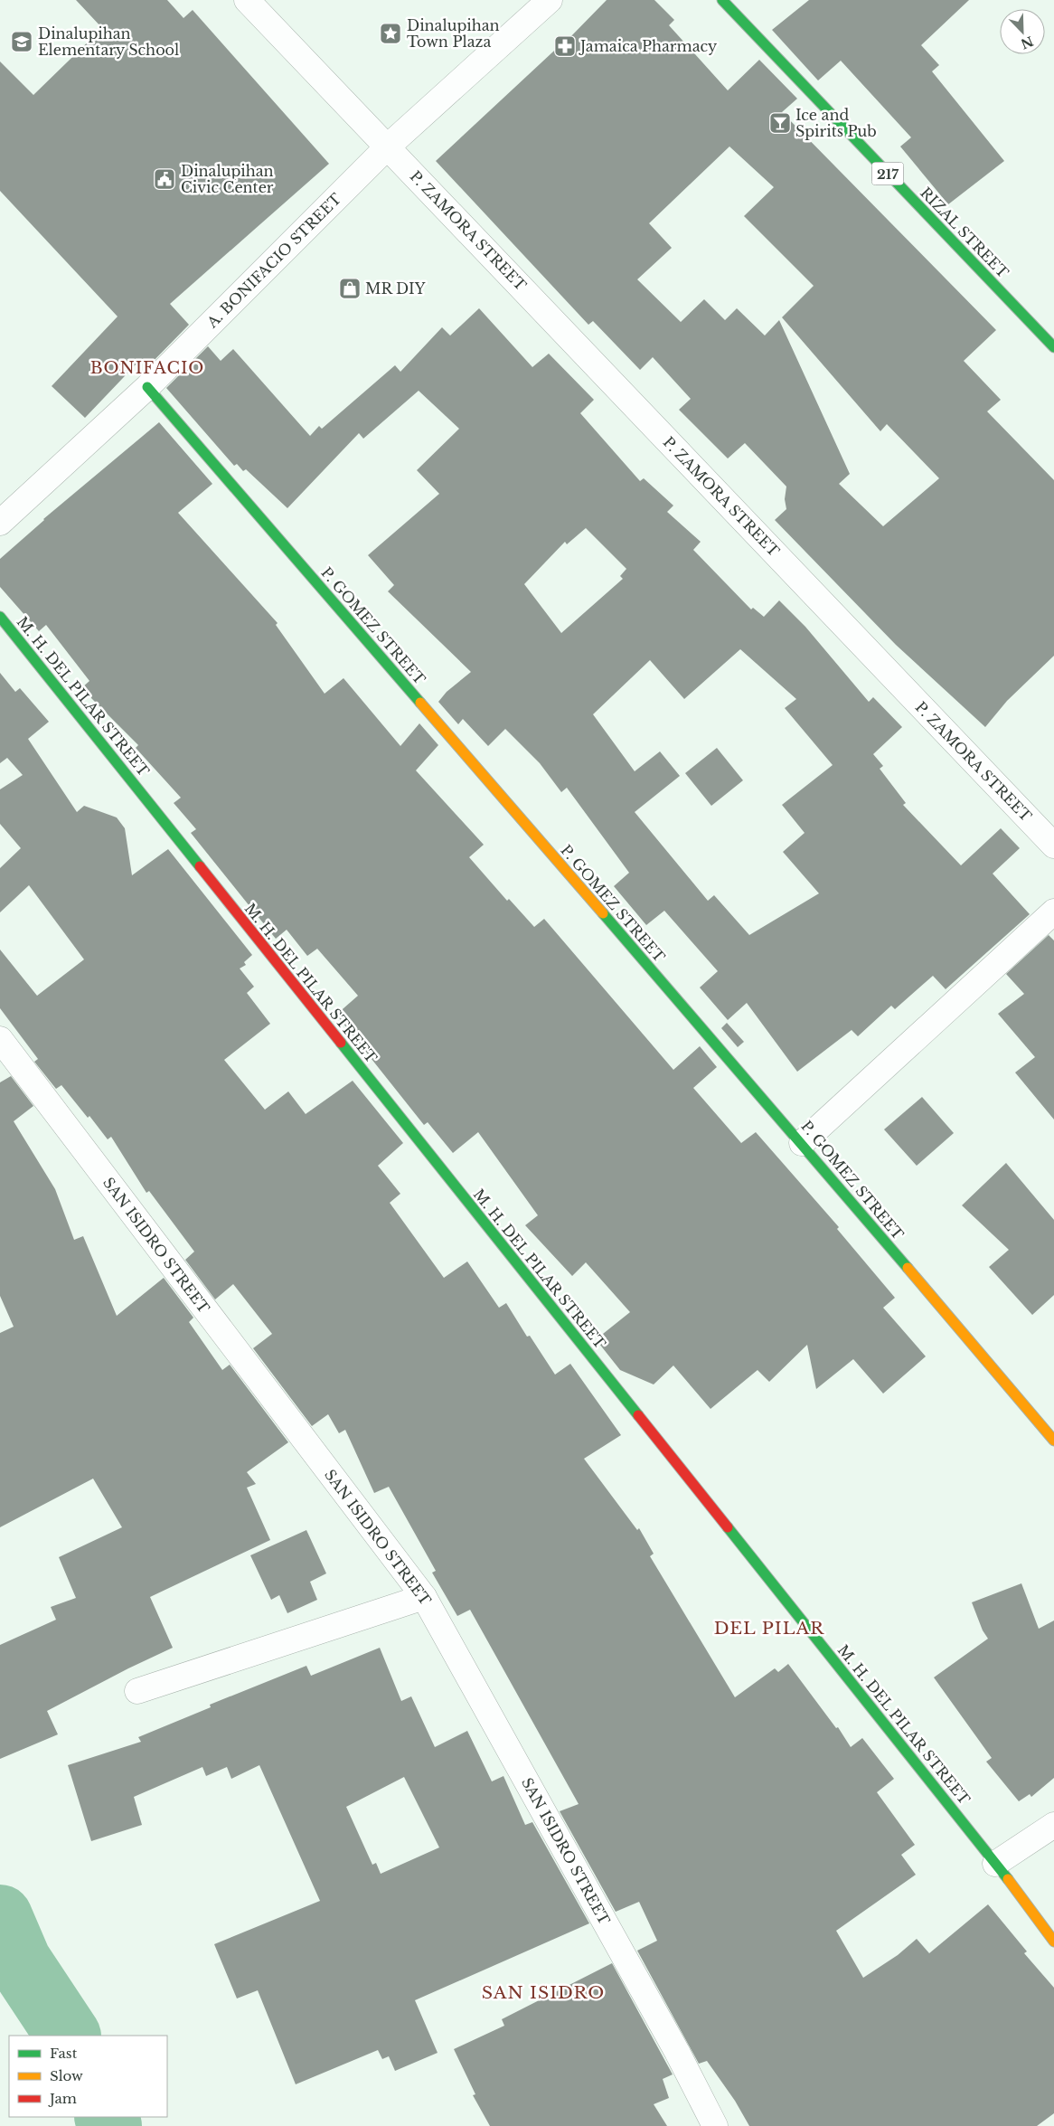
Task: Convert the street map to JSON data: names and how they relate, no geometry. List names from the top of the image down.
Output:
{
  "streets": {
    "street": [
      "217",
      "P. ZAMORA STREET",
      "RIZAL STREET",
      "A. BONIFACIO STREET",
      "P. GOMEZ STREET",
      "M. H. DEL PILAR STREET",
      "SAN ISIDRO STREET"
    ]
  },
  "crossings": [
    ["P. ZAMORA STREET", "A. BONIFACIO STREET"],
    ["A. BONIFACIO STREET", "P. GOMEZ STREET"]
  ],
  "districts": ["BONIFACIO", "DEL PILAR", "SAN ISIDRO"],
  "places": {
    "place": ["Dinalupihan Town Plaza"],
    "school or university": ["Dinalupihan Elementary School"],
    "pharmacy": ["Jamaica Pharmacy"],
    "bar": ["Ice and Spirits Pub"],
    "public building": ["Dinalupihan Civic Center"],
    "shop": ["MR DIY"]
  },
  "legend": ["Fast", "Slow", "Jam"],
  "north": "bottom right"
}
